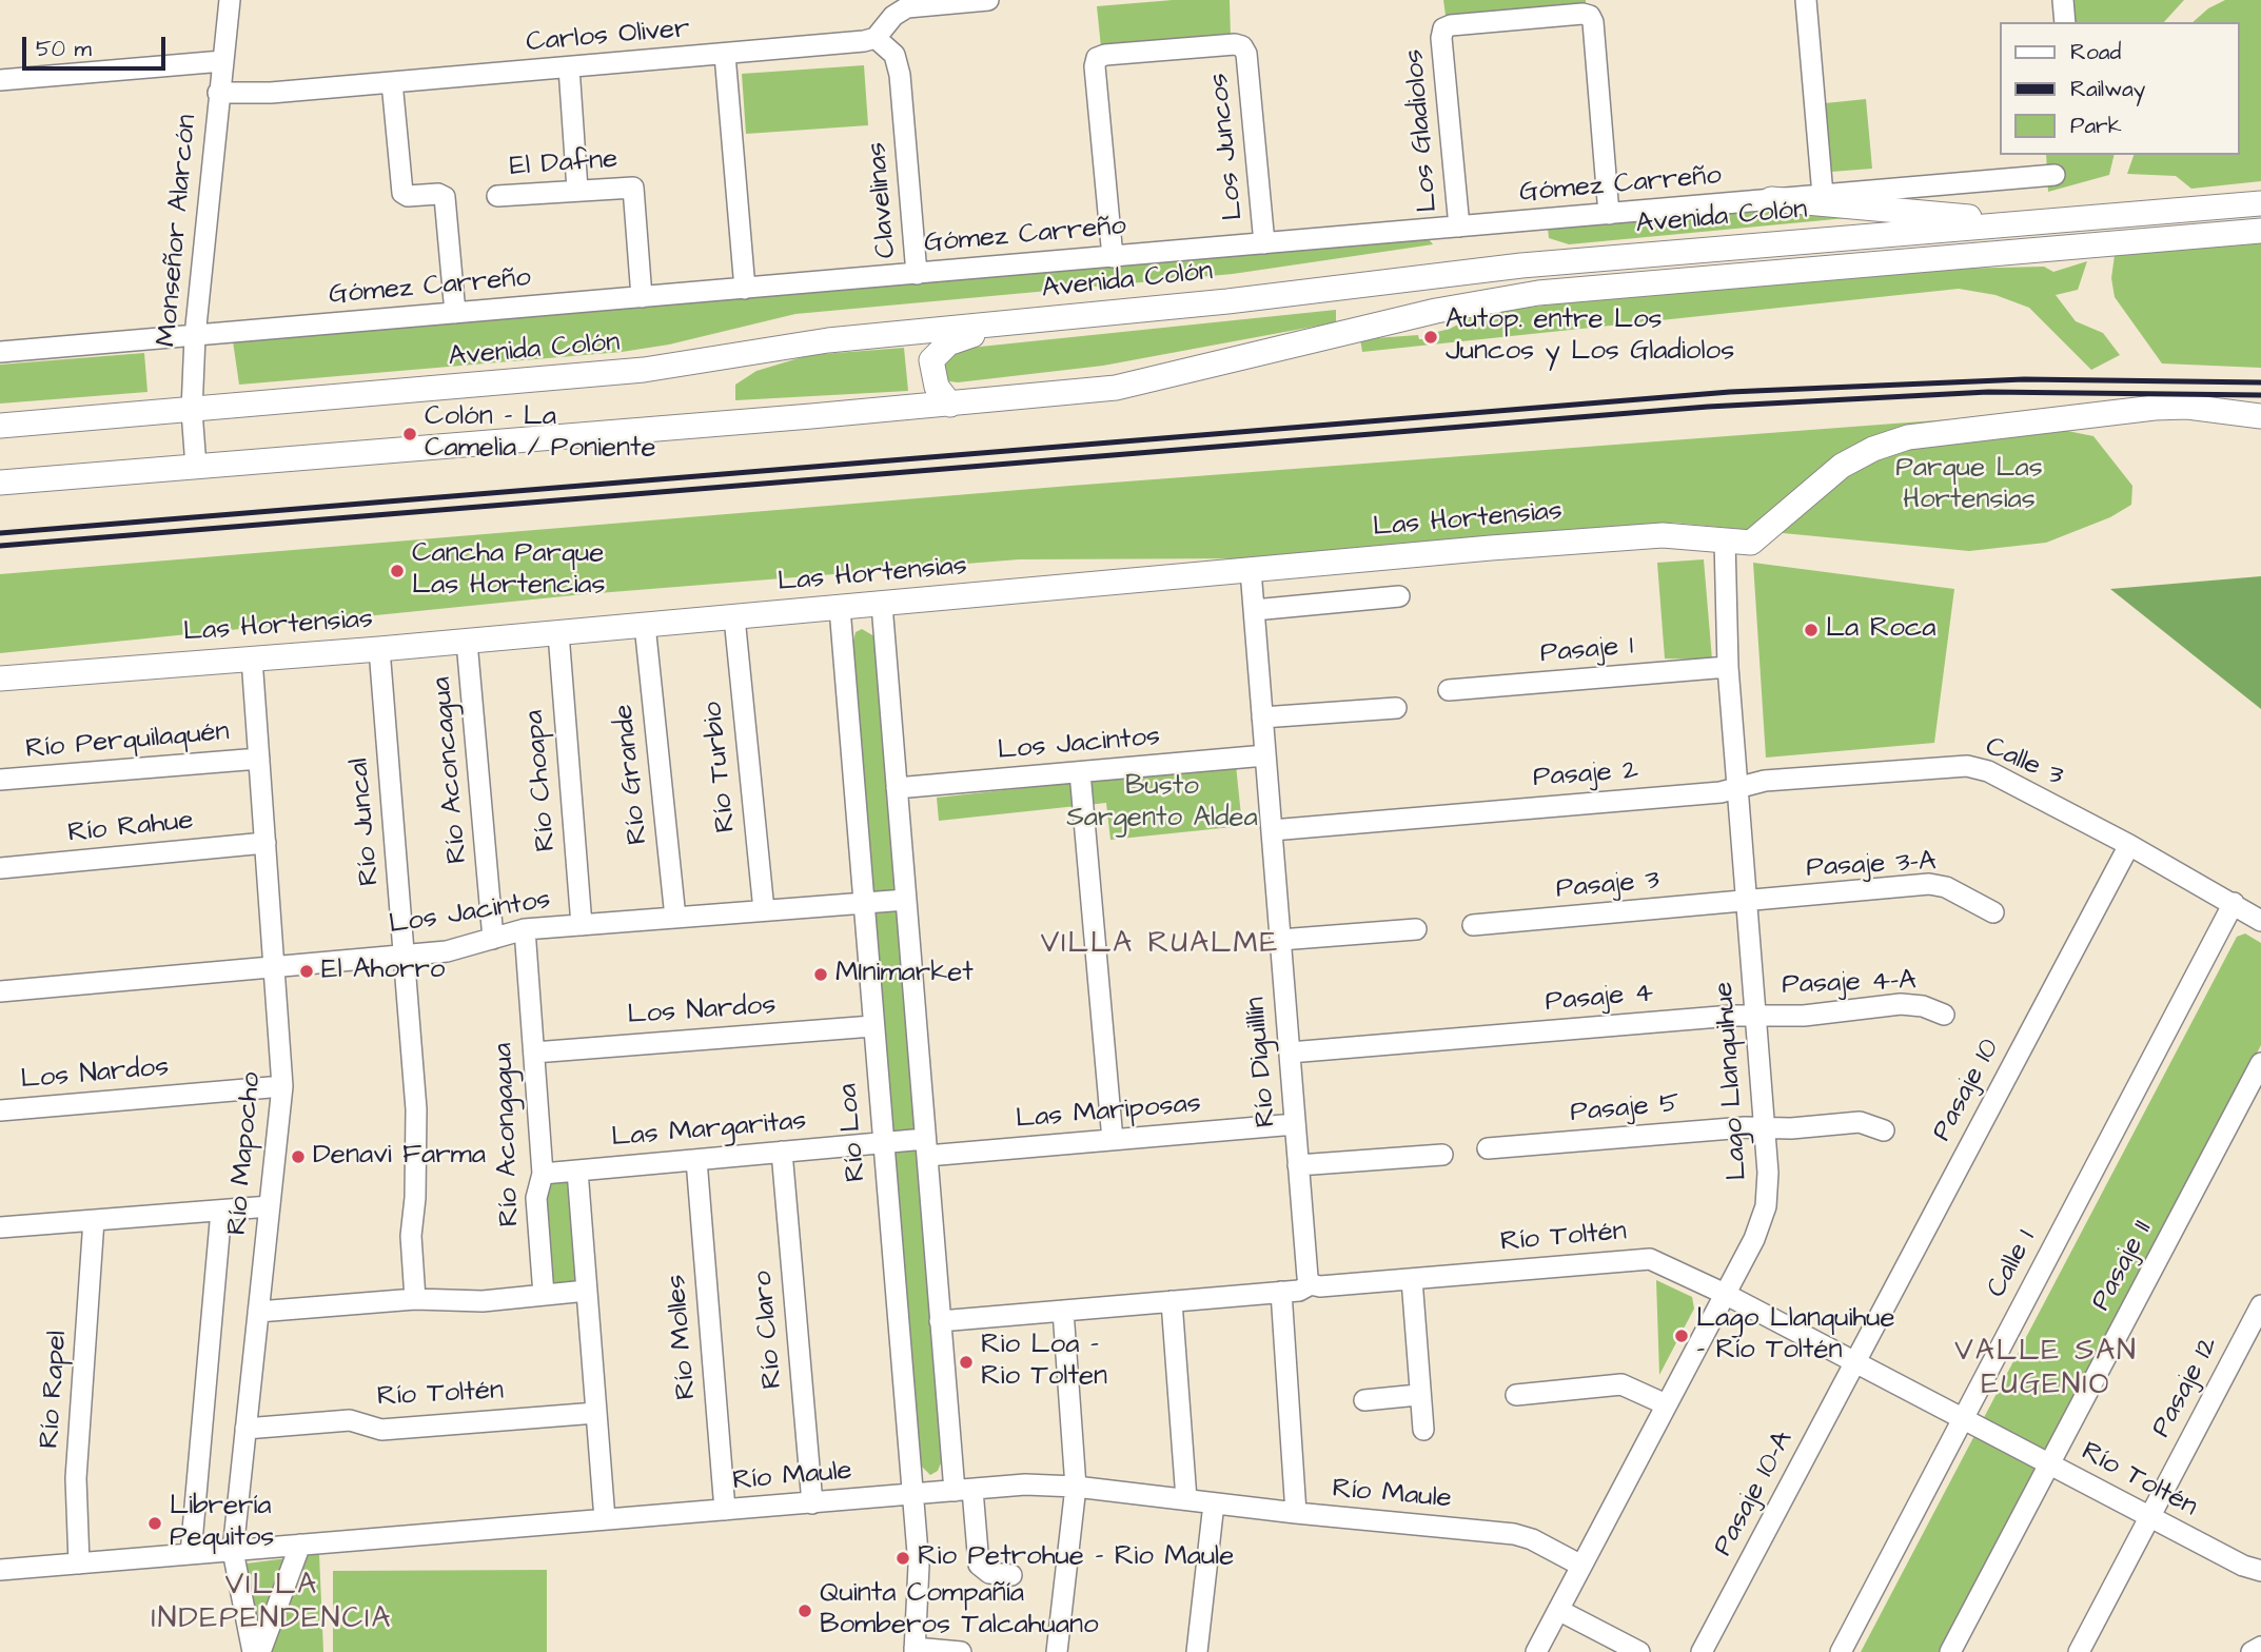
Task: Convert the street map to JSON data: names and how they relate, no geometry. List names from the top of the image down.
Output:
{
  "streets": {
    "main road": ["Avenida Colón", "Las Hortensias"],
    "street": [
      "Carlos Oliver",
      "Los Gladiolos",
      "Los Juncos",
      "El Dafne",
      "Gómez Carreño",
      "Clavelinas",
      "Monseñor Alarcón",
      "Pasaje 1",
      "Río Perquilaquén",
      "Los Jacintos",
      "Calle 3",
      "Río Turbio",
      "Río Aconcagua",
      "Río Grande",
      "Pasaje 2",
      "Río Choapa",
      "Río Juncal",
      "Río Rahue",
      "Pasaje 3-A",
      "Pasaje 3",
      "Pasaje 4-A",
      "Pasaje 4",
      "Los Nardos",
      "Río Diguillín",
      "Lago Llanquihue",
      "Pasaje 10",
      "Pasaje 5",
      "Las Mariposas",
      "Las Margaritas",
      "Río Loa",
      "Río Acongagua",
      "Río Mapocho",
      "Río Toltén",
      "Calle 1",
      "Pasaje 11",
      "Río Claro",
      "Río Molles",
      "Pasaje 12",
      "Río Rapel",
      "Río Maule",
      "Pasaje 10-A"
    ]
  },
  "crossings": [
    ["Carlos Oliver", "Clavelinas"],
    ["Carlos Oliver", "Monseñor Alarcón"],
    ["Los Gladiolos", "Gómez Carreño"],
    ["Los Juncos", "Gómez Carreño"],
    ["El Dafne", "Gómez Carreño"],
    ["Gómez Carreño", "Clavelinas"],
    ["Gómez Carreño", "Monseñor Alarcón"],
    ["Avenida Colón", "Monseñor Alarcón"],
    ["Las Hortensias", "Río Turbio"],
    ["Las Hortensias", "Río Aconcagua"],
    ["Las Hortensias", "Río Grande"],
    ["Las Hortensias", "Río Choapa"],
    ["Las Hortensias", "Río Juncal"],
    ["Las Hortensias", "Río Diguillín"],
    ["Las Hortensias", "Lago Llanquihue"],
    ["Las Hortensias", "Río Loa"],
    ["Las Hortensias", "Río Mapocho"],
    ["Pasaje 1", "Lago Llanquihue"],
    ["Río Perquilaquén", "Río Mapocho"],
    ["Los Jacintos", "Río Turbio"],
    ["Los Jacintos", "Río Aconcagua"],
    ["Los Jacintos", "Río Grande"],
    ["Los Jacintos", "Río Choapa"],
    ["Los Jacintos", "Río Juncal"],
    ["Los Jacintos", "Río Diguillín"],
    ["Los Jacintos", "Río Loa"],
    ["Los Jacintos", "Río Acongagua"],
    ["Los Jacintos", "Río Mapocho"],
    ["Calle 3", "Pasaje 2"],
    ["Calle 3", "Lago Llanquihue"],
    ["Calle 3", "Pasaje 10"],
    ["Calle 3", "Calle 1"],
    ["Pasaje 2", "Río Diguillín"],
    ["Pasaje 2", "Lago Llanquihue"],
    ["Río Rahue", "Río Mapocho"],
    ["Pasaje 3-A", "Pasaje 3"],
    ["Pasaje 3-A", "Lago Llanquihue"],
    ["Pasaje 3", "Lago Llanquihue"],
    ["Pasaje 4-A", "Pasaje 4"],
    ["Pasaje 4-A", "Lago Llanquihue"],
    ["Pasaje 4", "Río Diguillín"],
    ["Pasaje 4", "Lago Llanquihue"],
    ["Los Nardos", "Río Loa"],
    ["Los Nardos", "Río Acongagua"],
    ["Los Nardos", "Río Mapocho"],
    ["Río Diguillín", "Las Mariposas"],
    ["Río Diguillín", "Río Toltén"],
    ["Lago Llanquihue", "Pasaje 5"],
    ["Lago Llanquihue", "Río Toltén"],
    ["Lago Llanquihue", "Río Maule"],
    ["Pasaje 10", "Río Toltén"],
    ["Pasaje 10", "Pasaje 10-A"],
    ["Las Mariposas", "Las Margaritas"],
    ["Las Margaritas", "Río Loa"],
    ["Las Margaritas", "Río Acongagua"],
    ["Las Margaritas", "Río Claro"],
    ["Las Margaritas", "Río Molles"],
    ["Río Loa", "Río Maule"],
    ["Río Mapocho", "Río Toltén"],
    ["Río Mapocho", "Río Maule"],
    ["Río Toltén", "Calle 1"],
    ["Río Toltén", "Pasaje 11"],
    ["Río Toltén", "Pasaje 12"],
    ["Río Toltén", "Pasaje 10-A"],
    ["Río Claro", "Río Maule"],
    ["Río Molles", "Río Maule"],
    ["Río Rapel", "Río Maule"]
  ],
  "districts": ["VILLA RUALME", "VALLE SAN EUGENIO", "VILLA INDEPENDENCIA"],
  "parks": ["Parque Las Hortensias", "Busto Sargento Aldea"],
  "places": [
    "Autop. entre Los Juncos y Los Gladiolos",
    "Colón - La Camelia / Poniente",
    "Cancha Parque Las Hortencias",
    "La Roca",
    "El Ahorro",
    "MInimarket",
    "Denavi Farma",
    "Lago Llanquihue - Río Toltén",
    "Rio Loa - Rio Tolten",
    "Librería Pequitos",
    "Rio Petrohue - Rio Maule",
    "Quinta Compañía Bomberos Talcahuano"
  ],
  "legend": ["Road", "Railway", "Park"],
  "scale_bar": "50 m"
}
